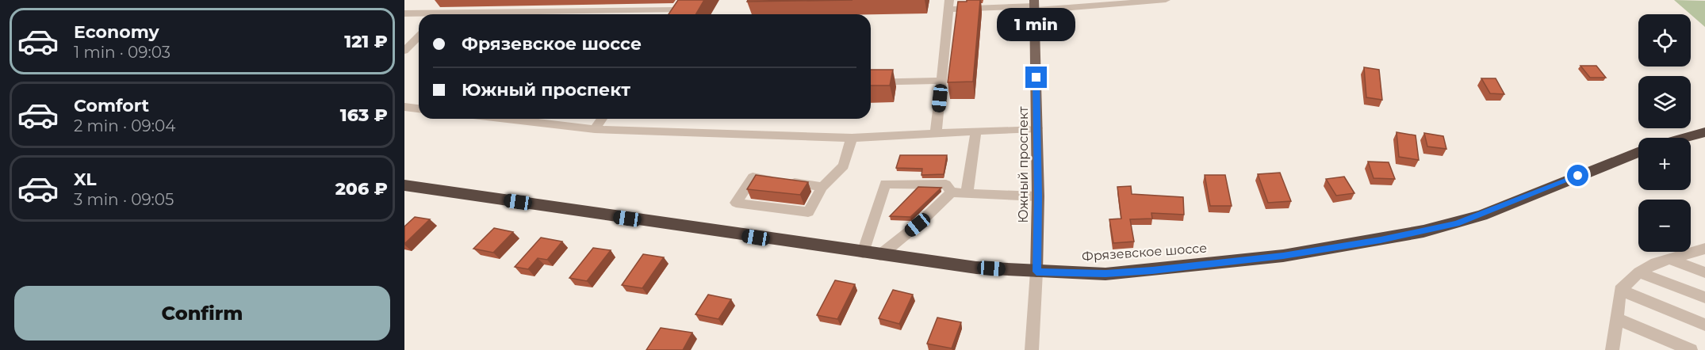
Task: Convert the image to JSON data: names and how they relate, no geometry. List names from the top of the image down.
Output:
{
  "streets": {
    "highway": ["Фрязевское шоссе"],
    "main road": ["Южный проспект"]
  },
  "crossings": [
    ["Южный проспект", "Фрязевское шоссе"]
  ],
  "page": {
    "list": [
      {
        "name": "Economy",
        "note": "1 min · 09:03",
        "value": "121 ₽"
      },
      {
        "name": "Comfort",
        "note": "2 min · 09:04",
        "value": "163 ₽"
      },
      {
        "name": "XL",
        "note": "3 min · 09:05",
        "value": "206 ₽"
      }
    ],
    "bubble": "1 min",
    "map_buttons": ["+", "−"],
    "banner": ["Фрязевское шоссе", "Южный проспект"],
    "buttons": "Confirm"
  }
}
